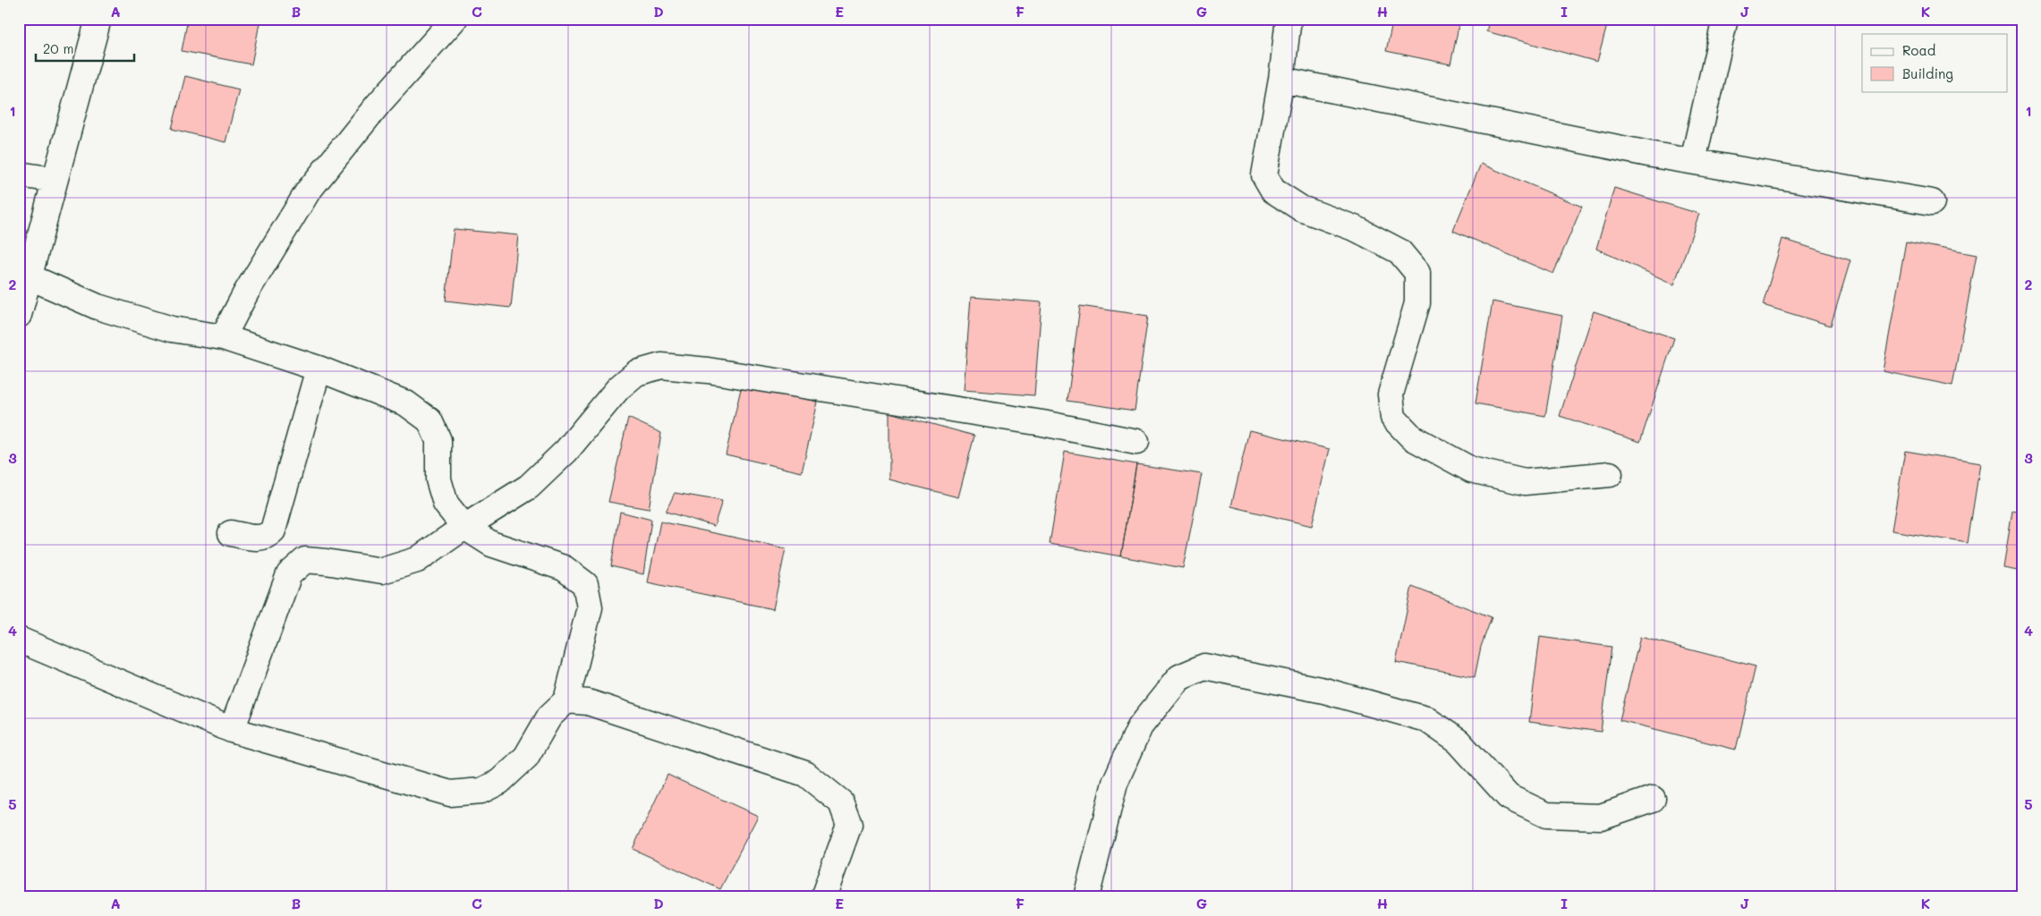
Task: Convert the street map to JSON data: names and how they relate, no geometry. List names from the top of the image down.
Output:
{
  "legend": ["Road", "Building"],
  "scale_bar": "20 m",
  "grid": {
    "columns": [
      "A",
      "B",
      "C",
      "D",
      "E",
      "F",
      "G",
      "H",
      "I",
      "J",
      "K"
    ],
    "rows": [
      "1",
      "2",
      "3",
      "4",
      "5"
    ]
  }
}
